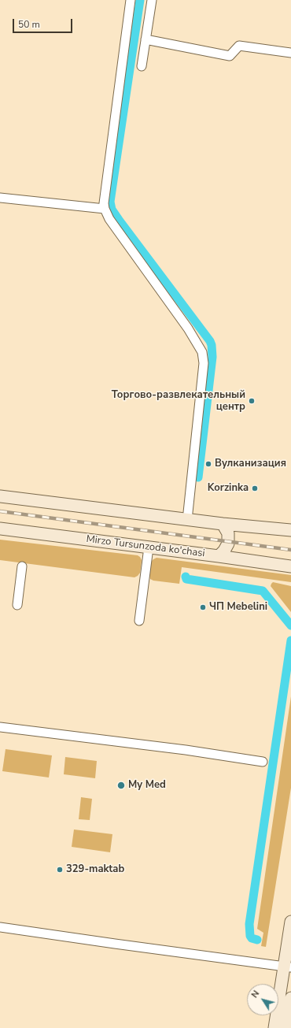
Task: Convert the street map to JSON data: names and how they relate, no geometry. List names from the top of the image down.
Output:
{
  "streets": {
    "main road": ["Mirzo Tursunzoda ko'chasi"]
  },
  "places": [
    "Торгово-развлекательный центр",
    "Вулканизация",
    "Korzinka",
    "ЧП Mebelini",
    "My Med",
    "329-maktab"
  ],
  "scale_bar": "50 m",
  "north": "top left"
}
